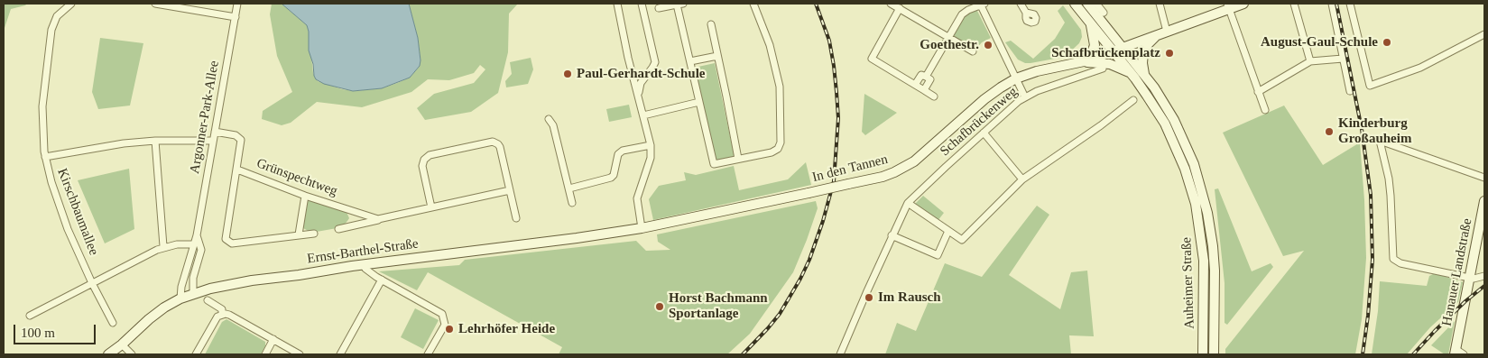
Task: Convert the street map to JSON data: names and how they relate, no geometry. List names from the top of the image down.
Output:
{
  "streets": {
    "street": [
      "Argonner-Park-Allee",
      "Schafbrückenweg",
      "In den Tannen",
      "Grünspechtweg",
      "Kirschbaumallee",
      "Ernst-Barthel-Straße",
      "Hanauer Landstraße",
      "Auheimer Straße"
    ]
  },
  "crossings": [
    ["Argonner-Park-Allee", "Grünspechtweg"],
    ["Argonner-Park-Allee", "Ernst-Barthel-Straße"],
    ["In den Tannen", "Ernst-Barthel-Straße"],
    ["In den Tannen", "Auheimer Straße"]
  ],
  "places": [
    "August-Gaul-Schule",
    "Goethestr.",
    "Schafbrückenplatz",
    "Paul-Gerhardt-Schule",
    "Kinderburg Großauheim",
    "Im Rausch",
    "Horst Bachmann Sportanlage",
    "Lehrhöfer Heide"
  ],
  "scale_bar": "100 m"
}
